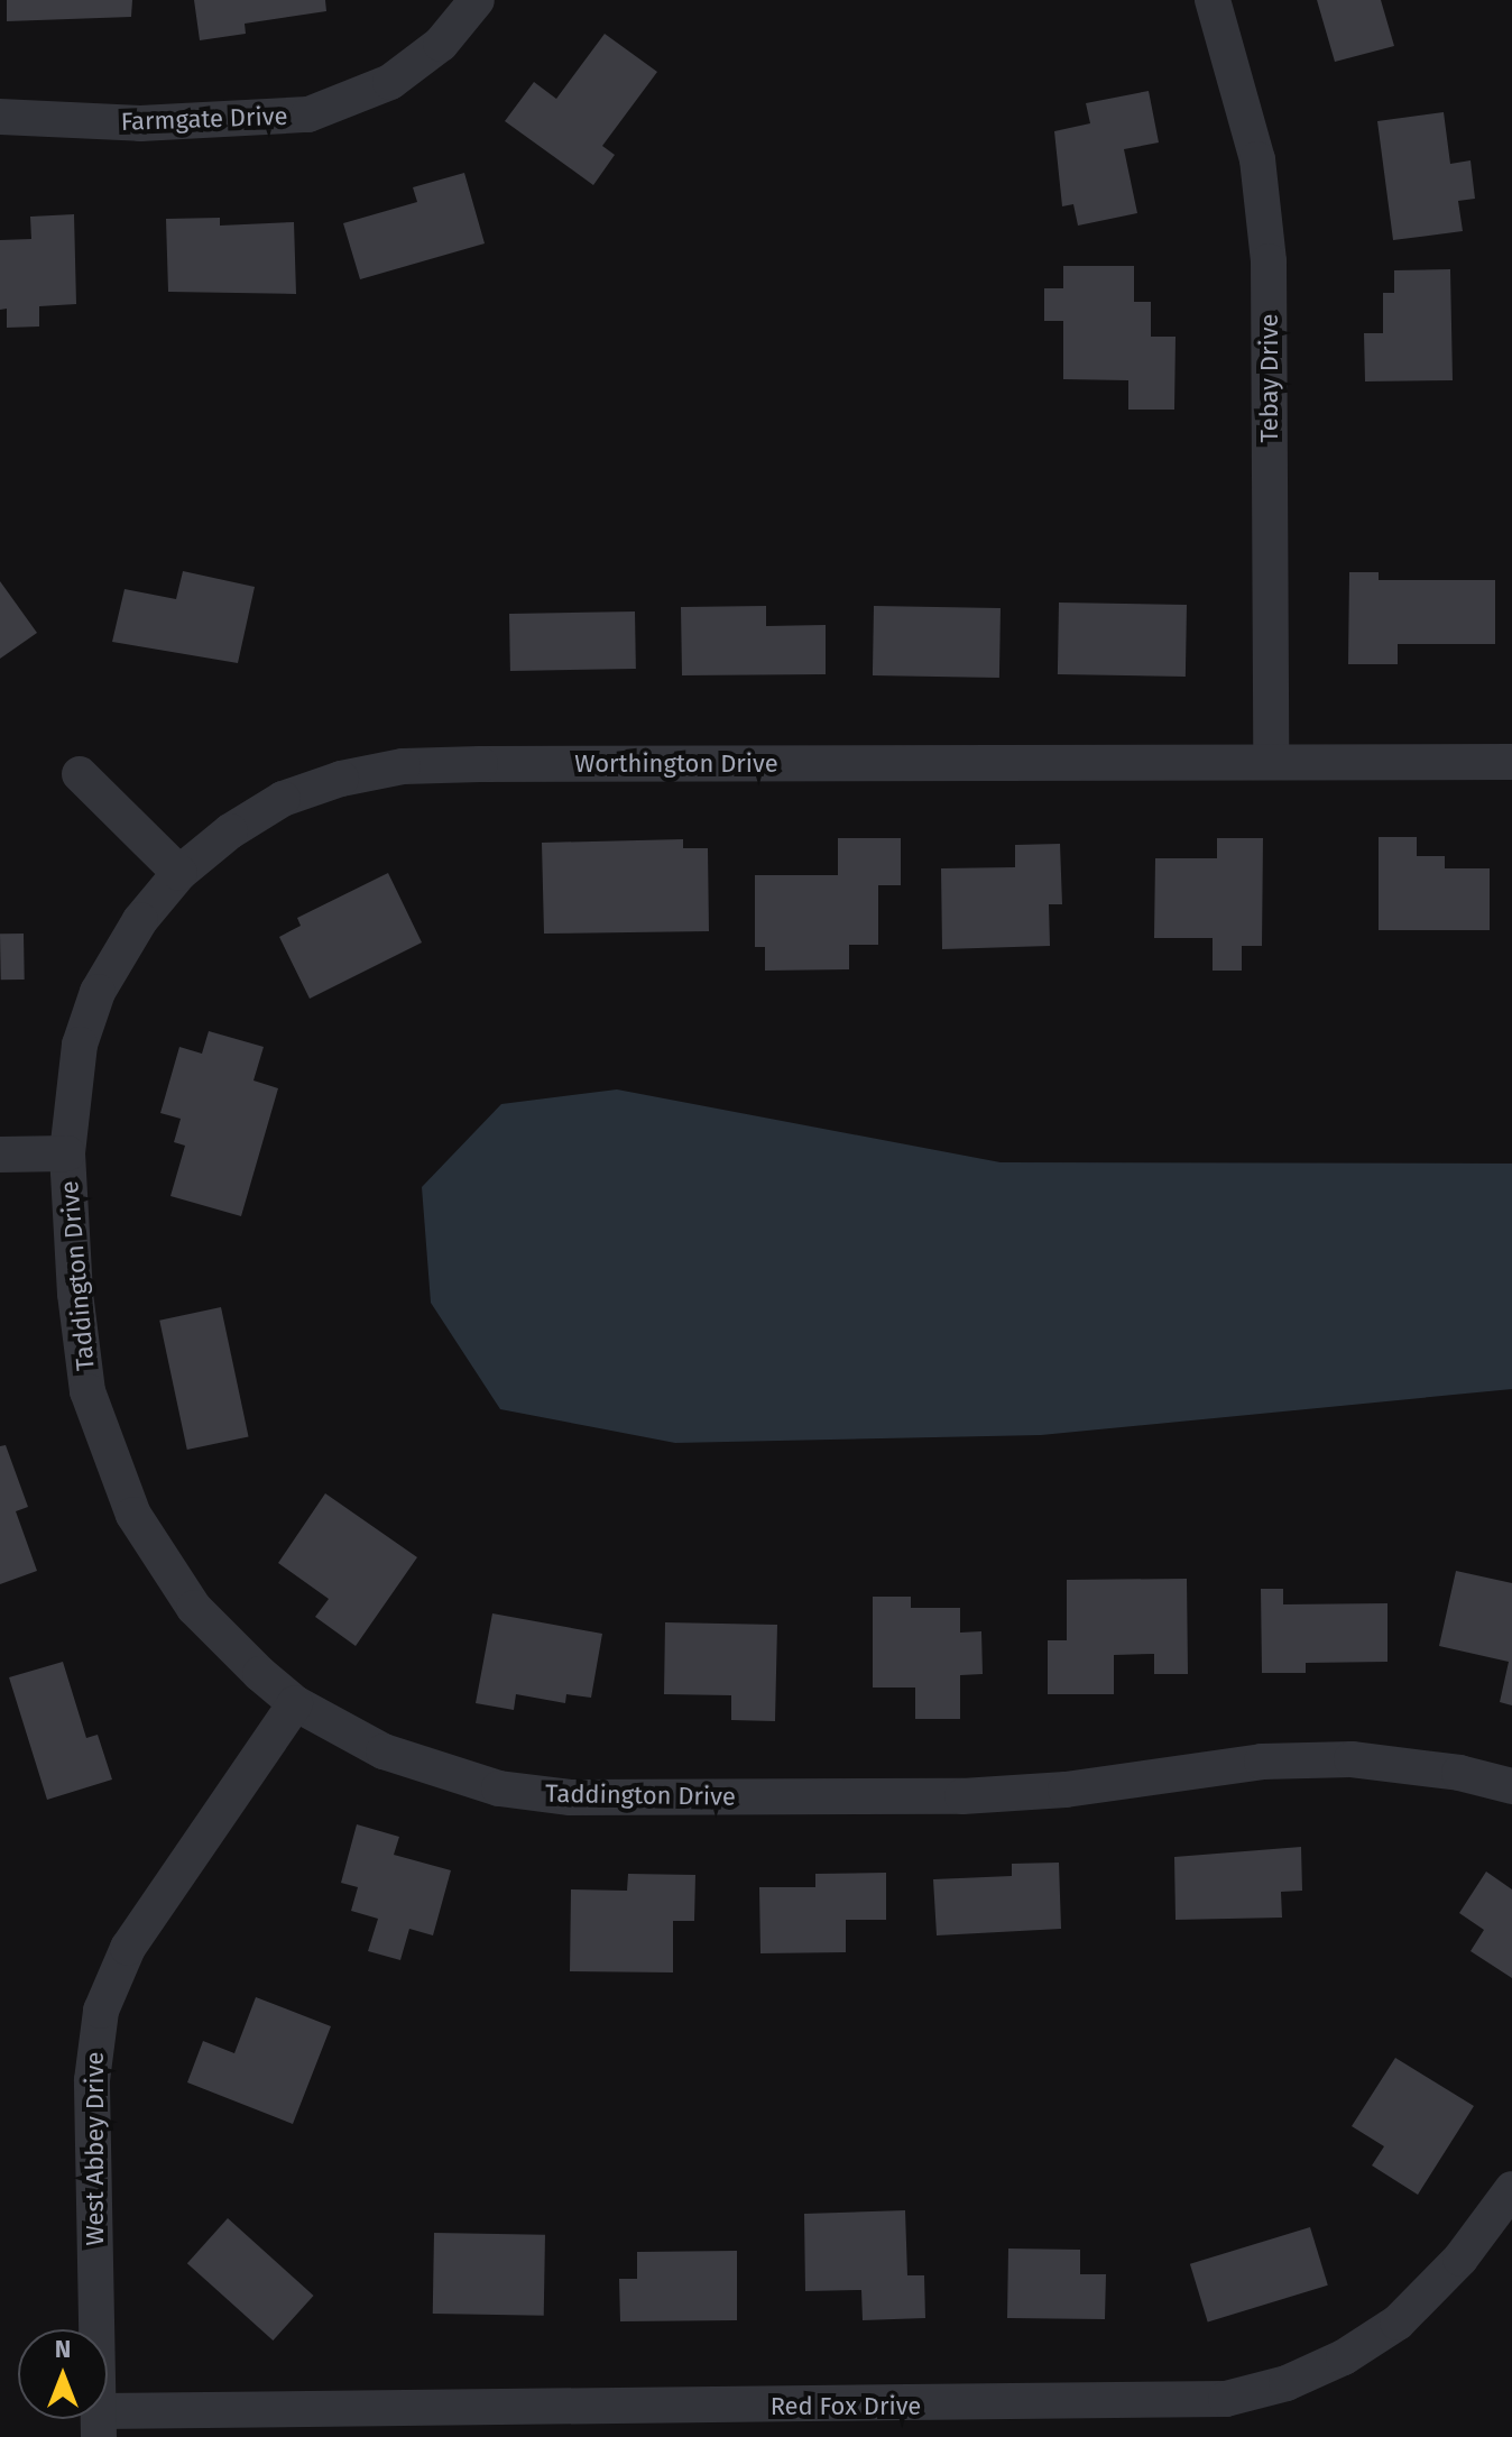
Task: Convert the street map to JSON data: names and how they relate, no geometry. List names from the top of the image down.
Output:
{
  "streets": {
    "street": [
      "Farmgate Drive",
      "Tebay Drive",
      "Worthington Drive",
      "Taddington Drive",
      "West Abbey Drive",
      "Red Fox Drive"
    ]
  },
  "crossings": [
    ["Tebay Drive", "Worthington Drive"],
    ["Worthington Drive", "Taddington Drive"],
    ["Taddington Drive", "West Abbey Drive"],
    ["West Abbey Drive", "Red Fox Drive"]
  ],
  "north": "top"
}
